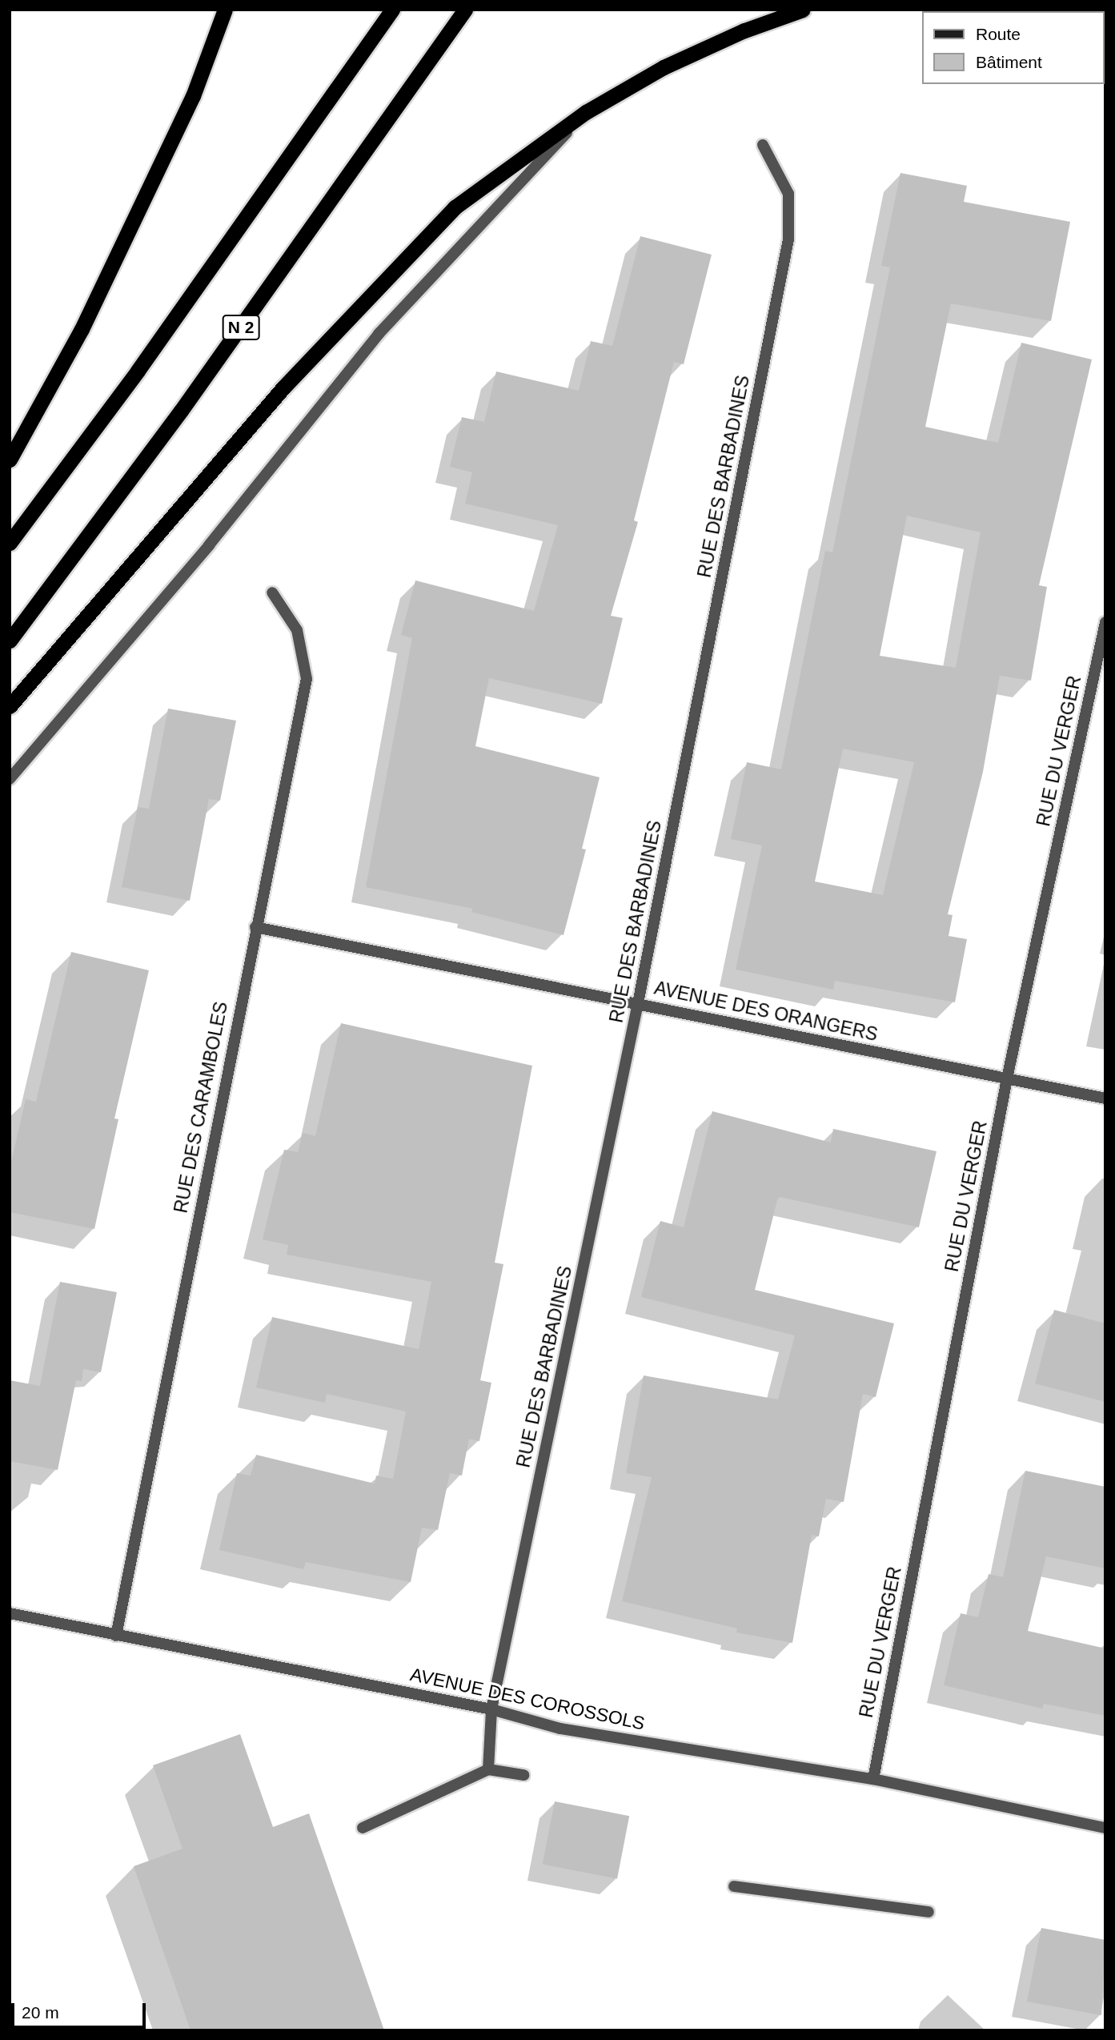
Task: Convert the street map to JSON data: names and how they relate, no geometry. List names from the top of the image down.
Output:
{
  "streets": {
    "highway": ["N 2"],
    "street": [
      "RUE DES BARBADINES",
      "RUE DU VERGER",
      "AVENUE DES ORANGERS",
      "RUE DES CARAMBOLES",
      "AVENUE DES COROSSOLS"
    ]
  },
  "crossings": [
    ["RUE DES BARBADINES", "AVENUE DES ORANGERS"],
    ["RUE DES BARBADINES", "AVENUE DES COROSSOLS"],
    ["RUE DU VERGER", "AVENUE DES ORANGERS"],
    ["RUE DU VERGER", "AVENUE DES COROSSOLS"],
    ["AVENUE DES ORANGERS", "RUE DES CARAMBOLES"],
    ["RUE DES CARAMBOLES", "AVENUE DES COROSSOLS"]
  ],
  "legend": ["Route", "Bâtiment"],
  "scale_bar": "20 m"
}
